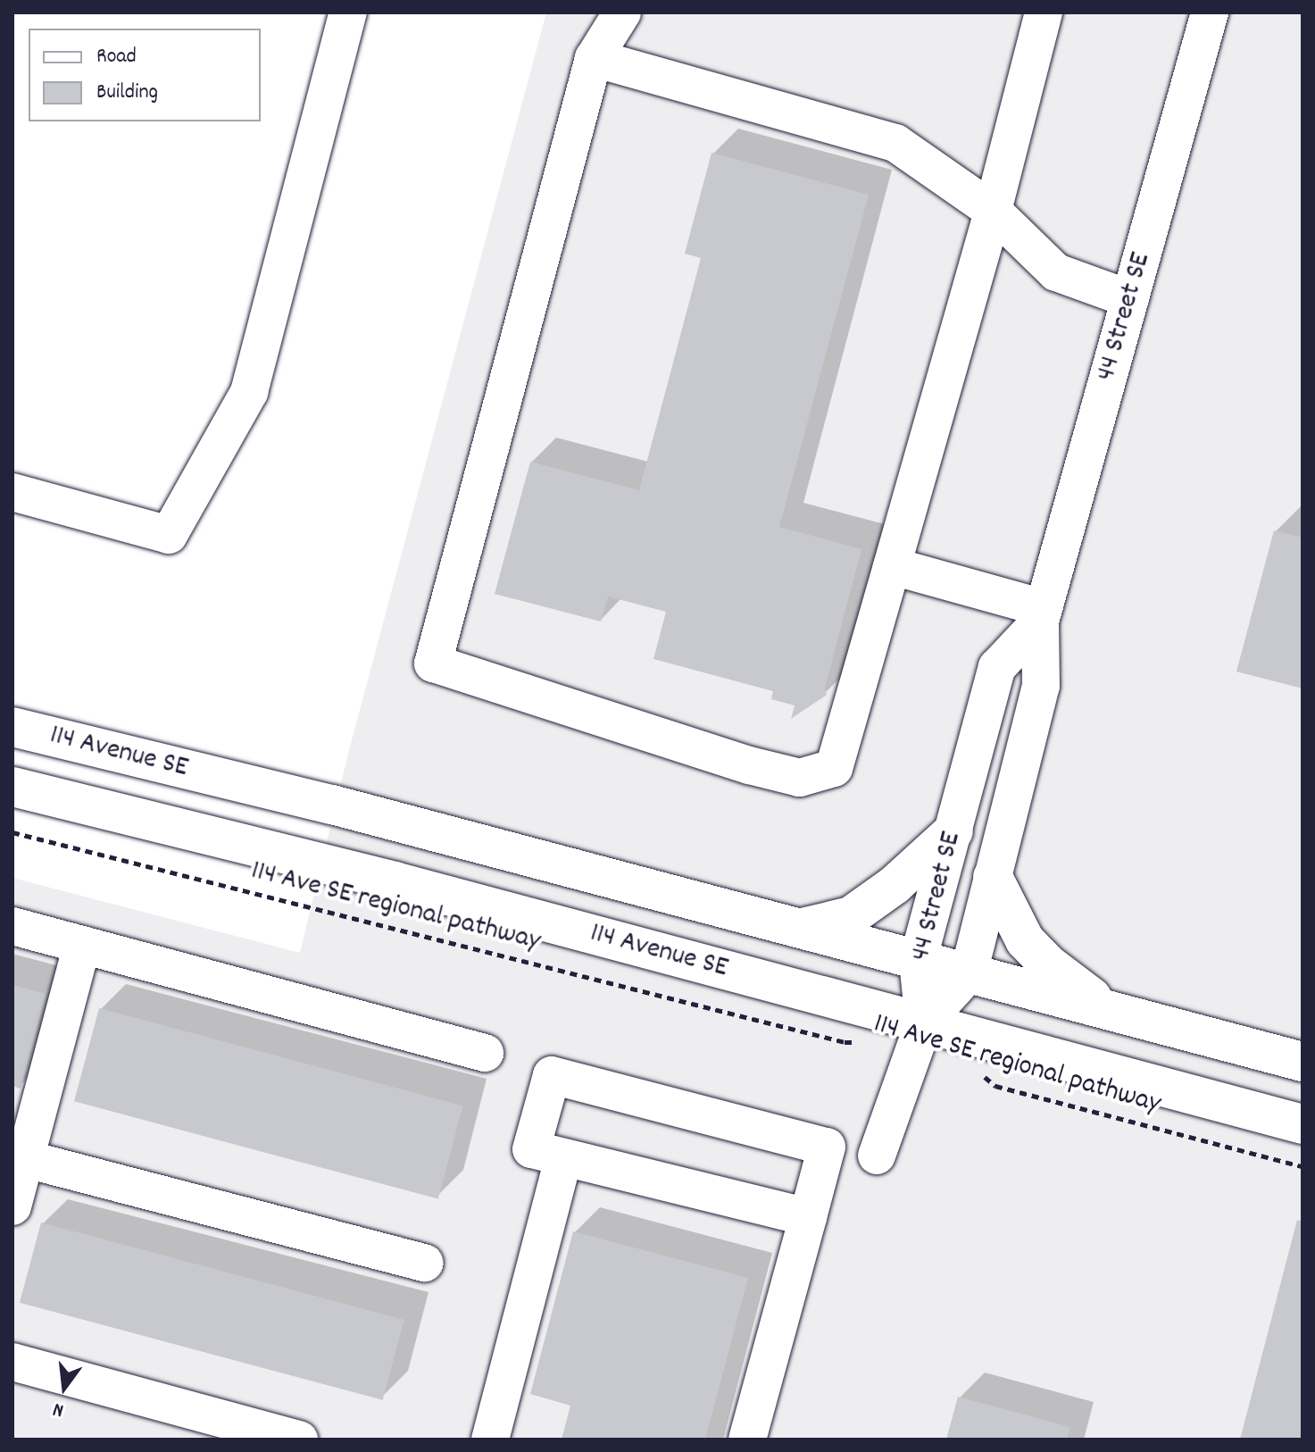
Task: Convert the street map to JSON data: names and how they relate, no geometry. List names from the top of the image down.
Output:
{
  "streets": {
    "main road": ["114 Avenue SE"],
    "street": ["44 Street SE"],
    "path": ["114 Ave SE regional pathway"]
  },
  "crossings": [
    ["44 Street SE", "114 Avenue SE"],
    ["44 Street SE", "114 Ave SE regional pathway"],
    ["114 Avenue SE", "114 Ave SE regional pathway"]
  ],
  "legend": ["Road", "Building"],
  "north": "bottom"
}
